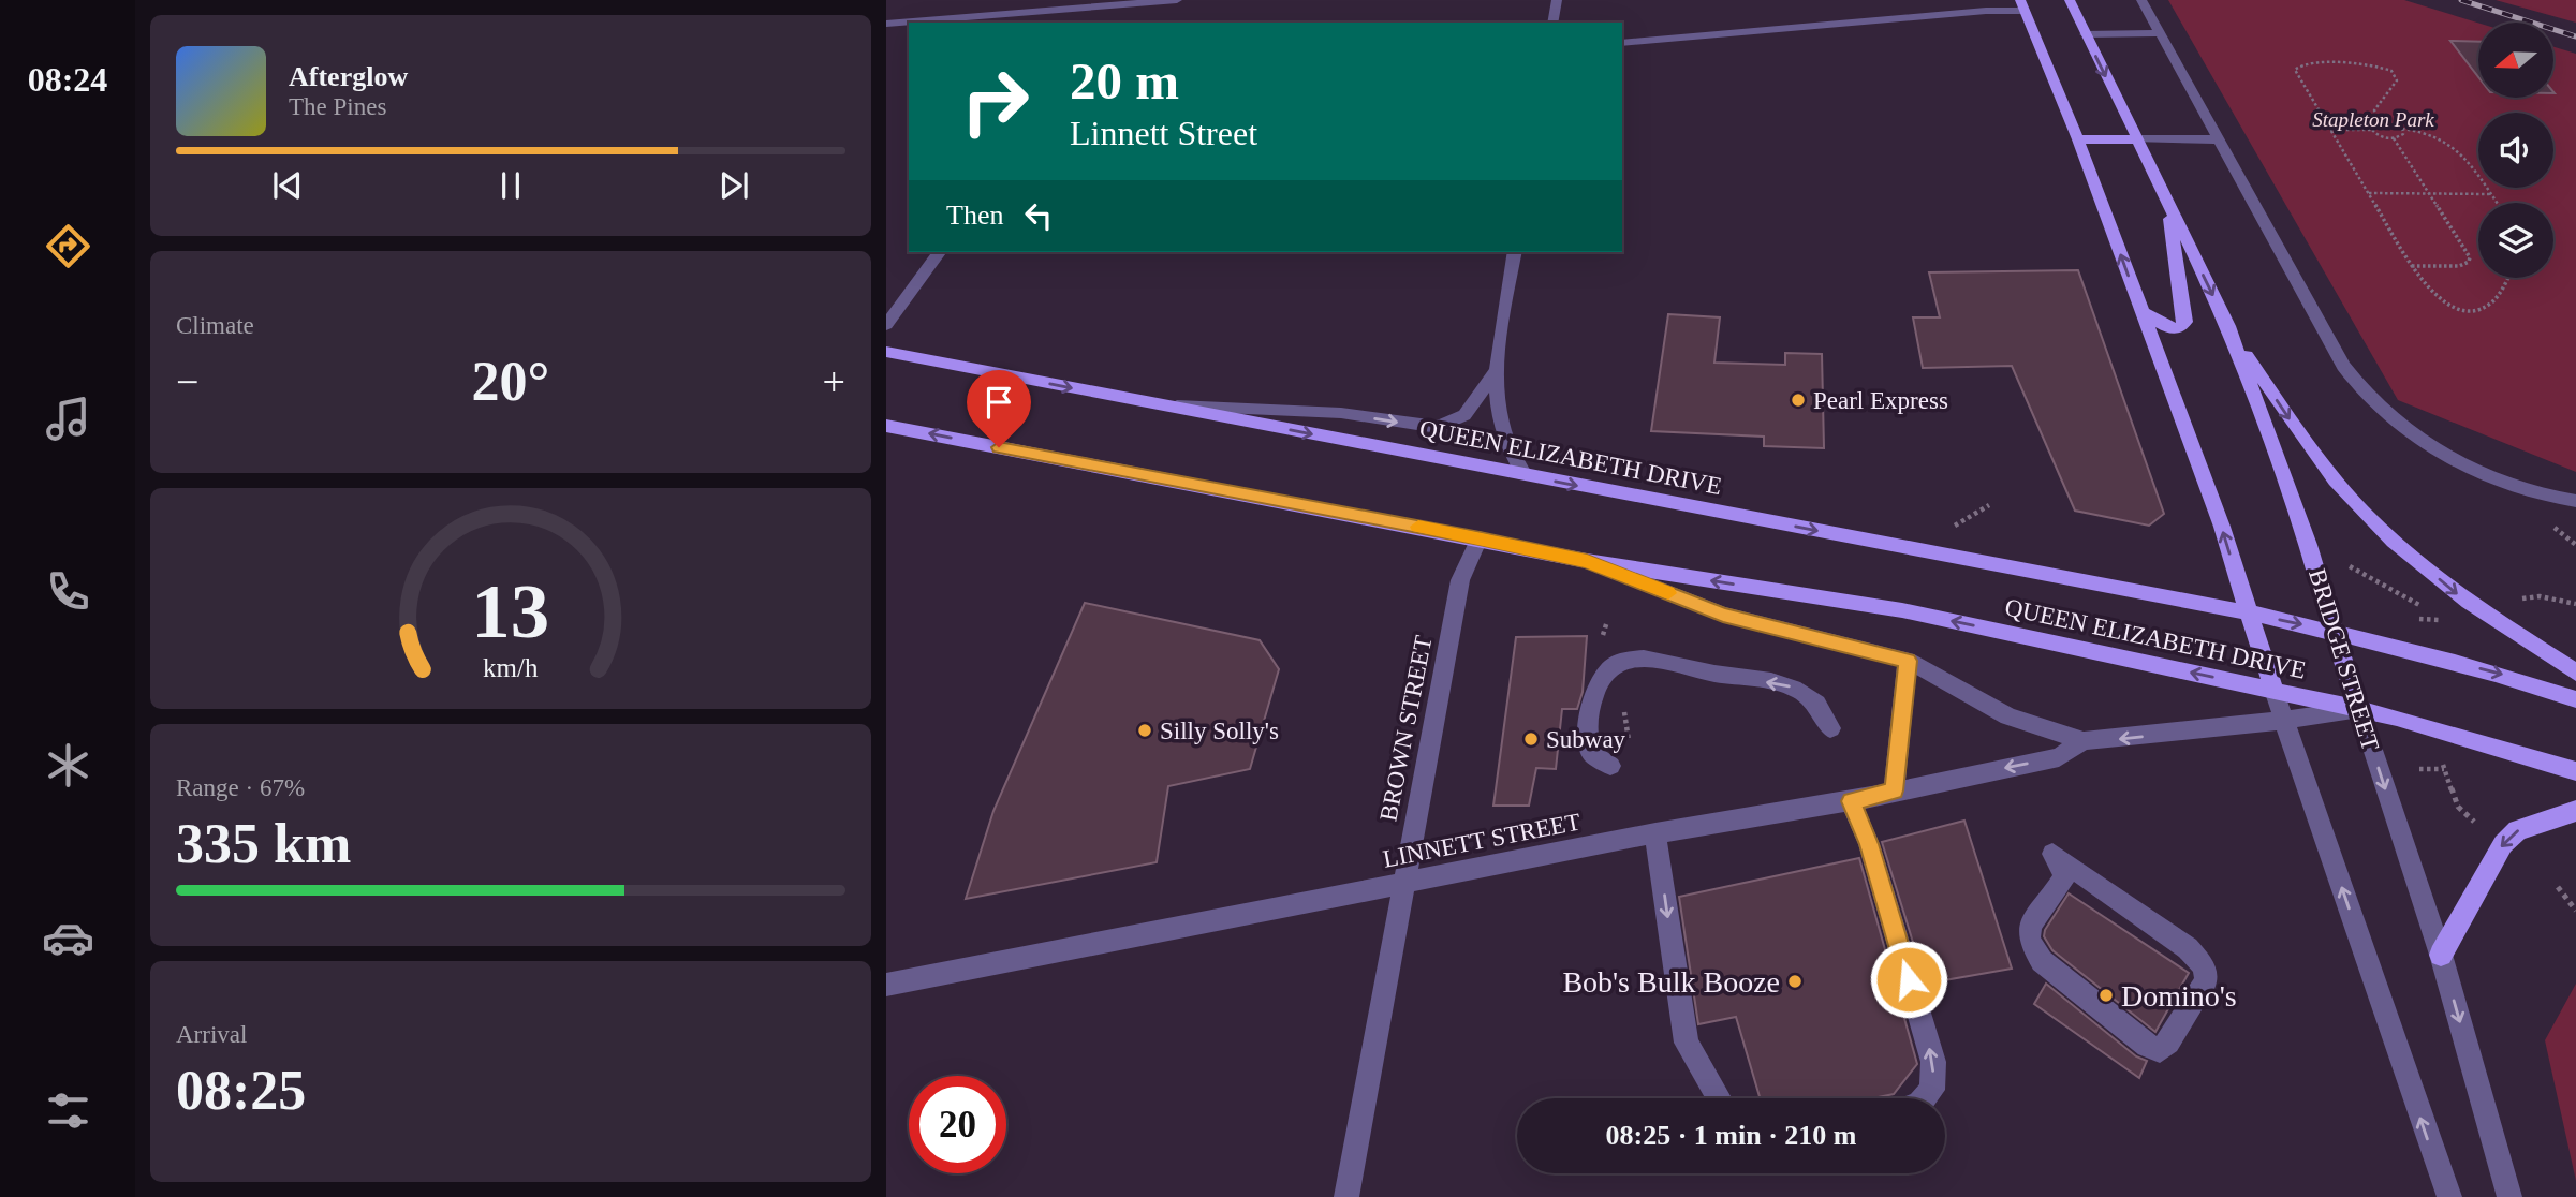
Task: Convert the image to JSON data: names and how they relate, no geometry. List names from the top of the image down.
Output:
{
  "streets": {
    "main road": ["QUEEN ELIZABETH DRIVE", "BRIDGE STREET"],
    "street": ["BROWN STREET", "LINNETT STREET"]
  },
  "crossings": [
    ["QUEEN ELIZABETH DRIVE", "BRIDGE STREET"],
    ["QUEEN ELIZABETH DRIVE", "BROWN STREET"],
    ["QUEEN ELIZABETH DRIVE", "LINNETT STREET"],
    ["BROWN STREET", "LINNETT STREET"]
  ],
  "parks": ["Stapleton Park"],
  "places": [
    "Pearl Express",
    "Silly Solly's",
    "Subway",
    "Bob's Bulk Booze",
    "Domino's"
  ],
  "north": "left",
  "page": {
    "tabs": "08:24",
    "turn": ["20 m", "Linnett Street"],
    "song": ["Afterglow", "The Pines"],
    "then": "Then",
    "tile": [
      "Climate",
      ["Range · 67%", "335 km"],
      ["Arrival", "08:25"]
    ],
    "heat": ["−", "20°", "+"],
    "limit": "20",
    "trip": "08:25 · 1 min · 210 m",
    "gauge": ["13", "km/h"]
  }
}
